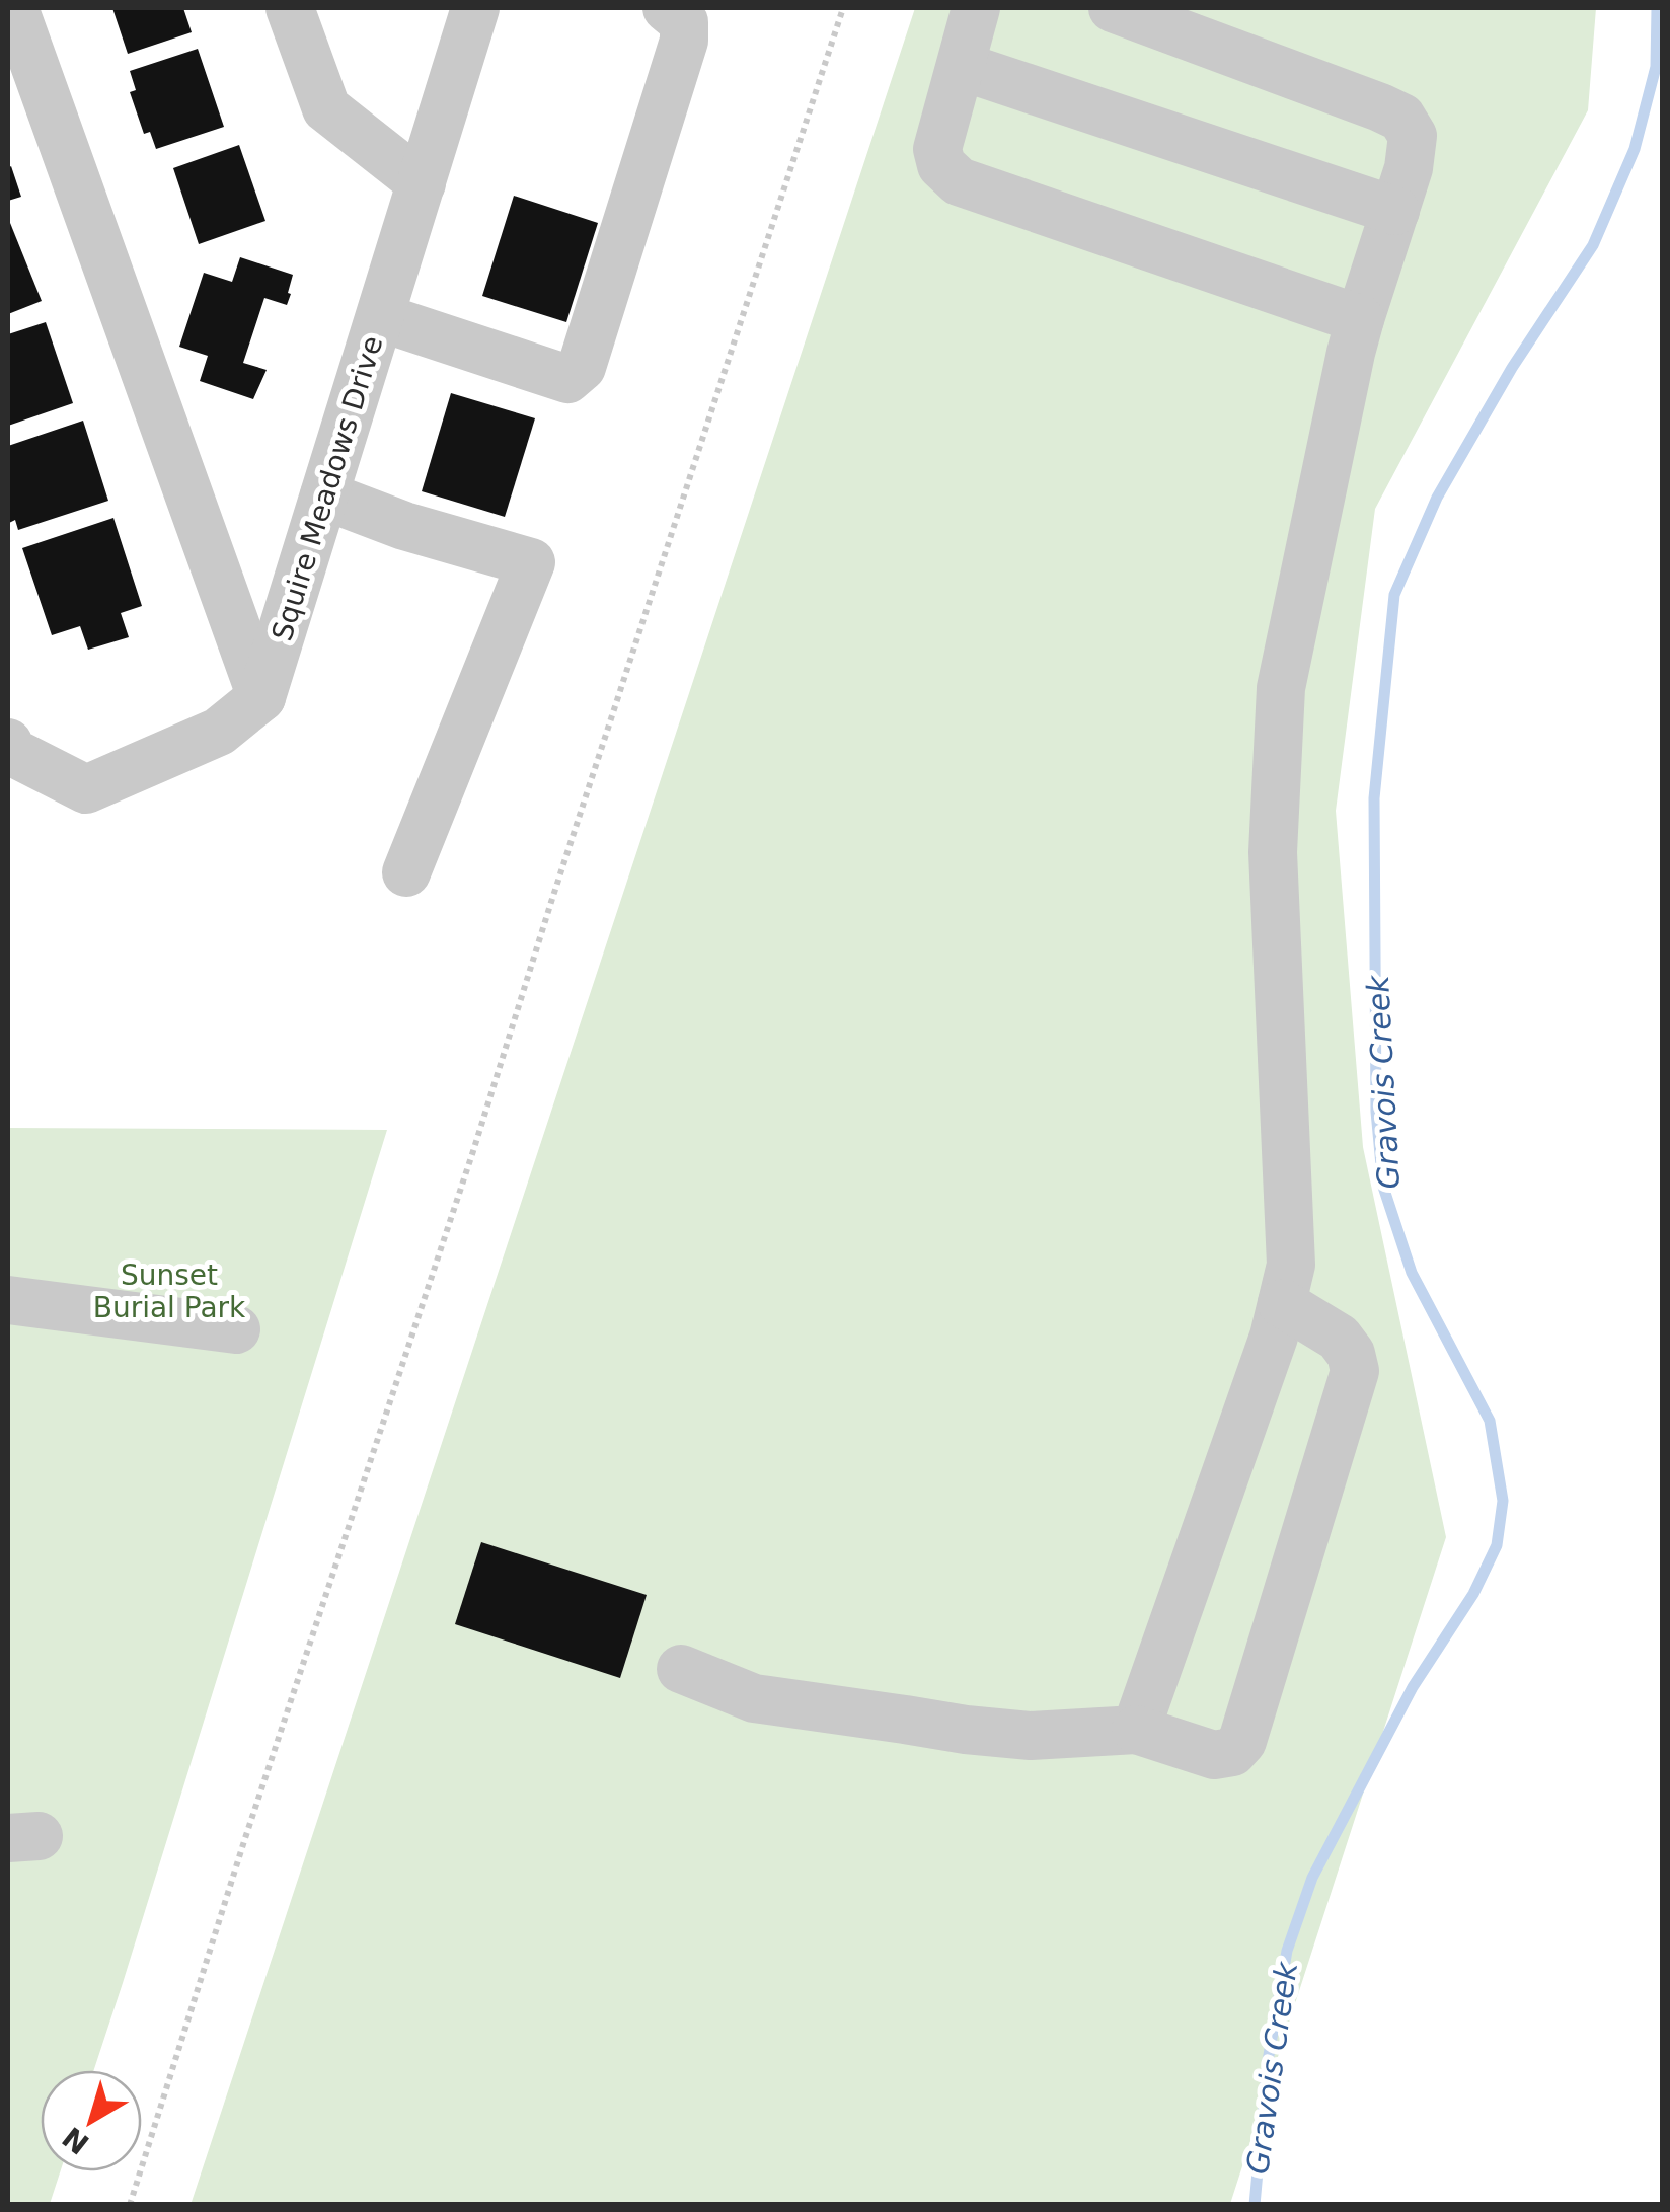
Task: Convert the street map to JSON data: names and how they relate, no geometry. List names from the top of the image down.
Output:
{
  "streets": {
    "street": ["Squire Meadows Drive"]
  },
  "water": ["Gravois Creek"],
  "parks": ["Sunset Burial Park"],
  "north": "bottom left"
}
